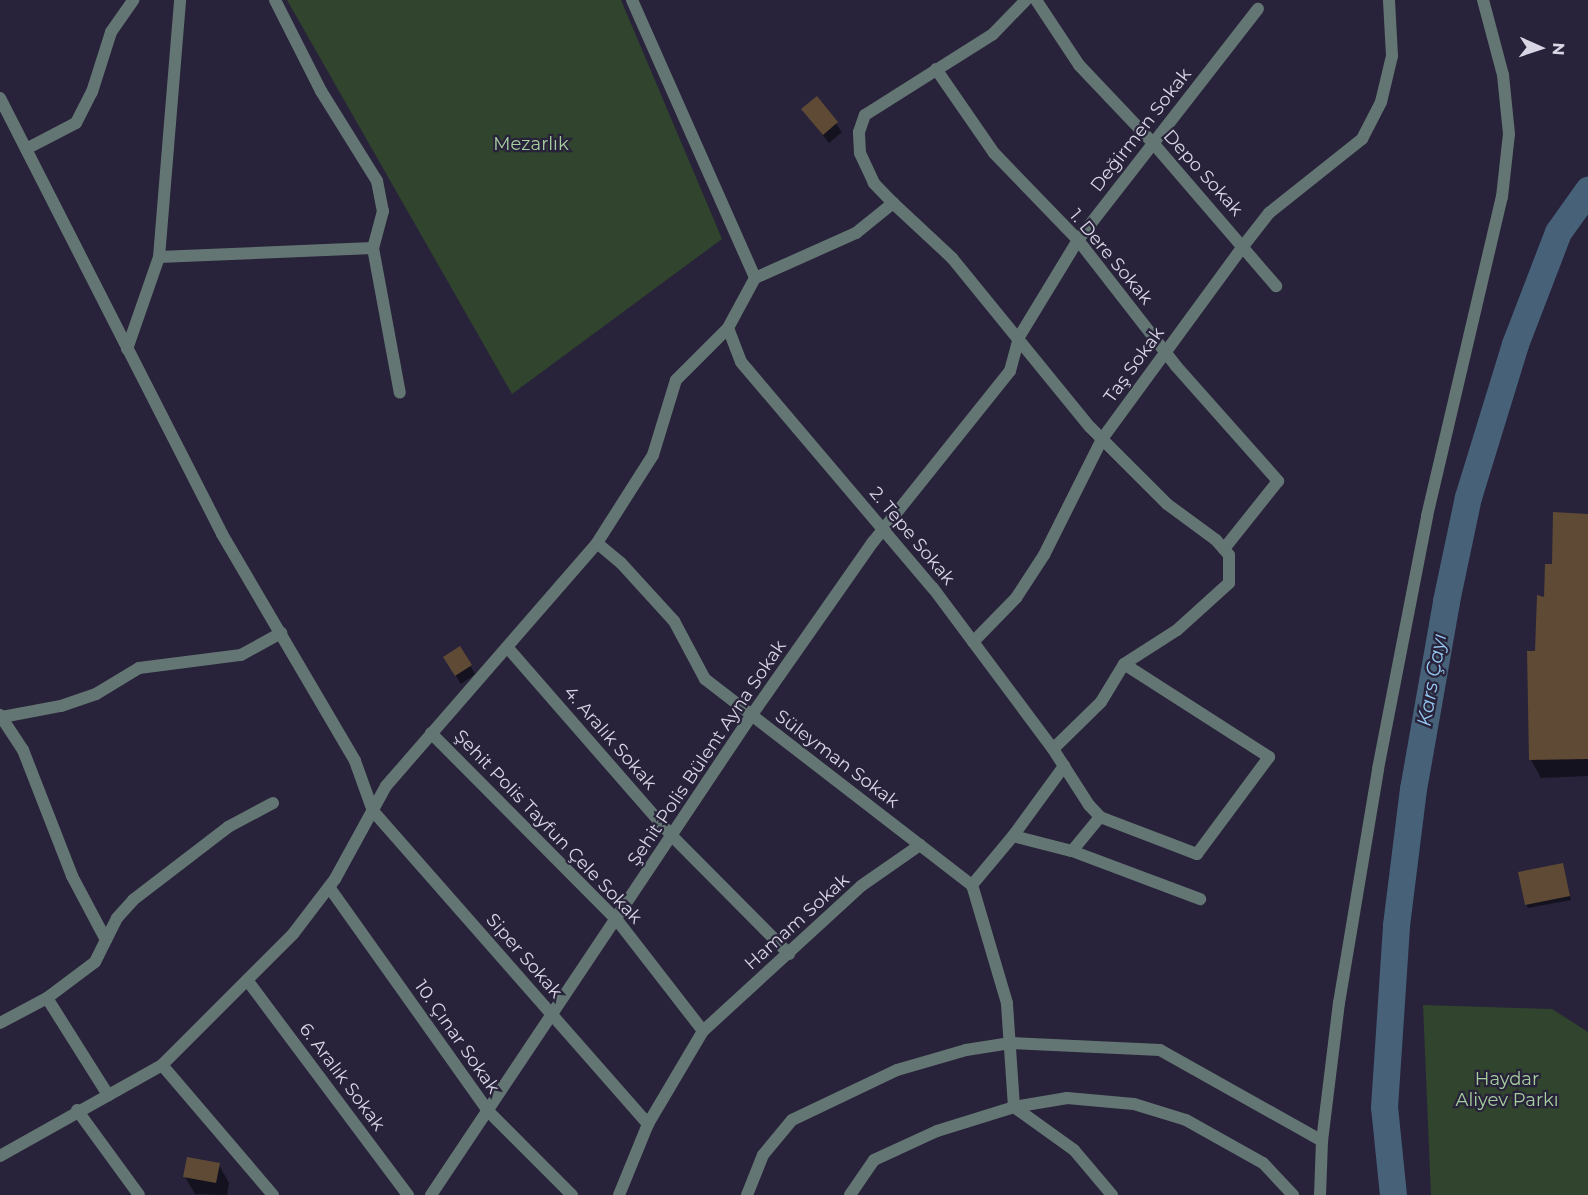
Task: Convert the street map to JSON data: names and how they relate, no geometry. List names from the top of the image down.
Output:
{
  "streets": {
    "street": [
      "Değirmen Sokak",
      "Depo Sokak",
      "1. Dere Sokak",
      "Taş Sokak",
      "2. Tepe Sokak",
      "4. Aralık Sokak",
      "Şehit Polis Bülent Ayna Sokak",
      "Süleyman Sokak",
      "Şehit Polis Tayfun Çele Sokak",
      "Hamam Sokak",
      "Siper Sokak",
      "10. Çınar Sokak",
      "6. Aralık Sokak"
    ]
  },
  "crossings": [
    ["Değirmen Sokak", "Depo Sokak"],
    ["Değirmen Sokak", "1. Dere Sokak"],
    ["Değirmen Sokak", "Şehit Polis Bülent Ayna Sokak"],
    ["Depo Sokak", "Taş Sokak"],
    ["1. Dere Sokak", "Taş Sokak"],
    ["Taş Sokak", "2. Tepe Sokak"],
    ["2. Tepe Sokak", "Şehit Polis Bülent Ayna Sokak"],
    ["4. Aralık Sokak", "Şehit Polis Bülent Ayna Sokak"],
    ["4. Aralık Sokak", "Hamam Sokak"],
    ["Şehit Polis Bülent Ayna Sokak", "Süleyman Sokak"],
    ["Şehit Polis Bülent Ayna Sokak", "Şehit Polis Tayfun Çele Sokak"],
    ["Şehit Polis Bülent Ayna Sokak", "Siper Sokak"],
    ["Şehit Polis Bülent Ayna Sokak", "10. Çınar Sokak"],
    ["Süleyman Sokak", "Hamam Sokak"],
    ["Şehit Polis Tayfun Çele Sokak", "Hamam Sokak"],
    ["Hamam Sokak", "Siper Sokak"]
  ],
  "water": ["Kars Çayı"],
  "parks": ["Mezarlık", "Haydar Aliyev Parkı"],
  "north": "right"
}
